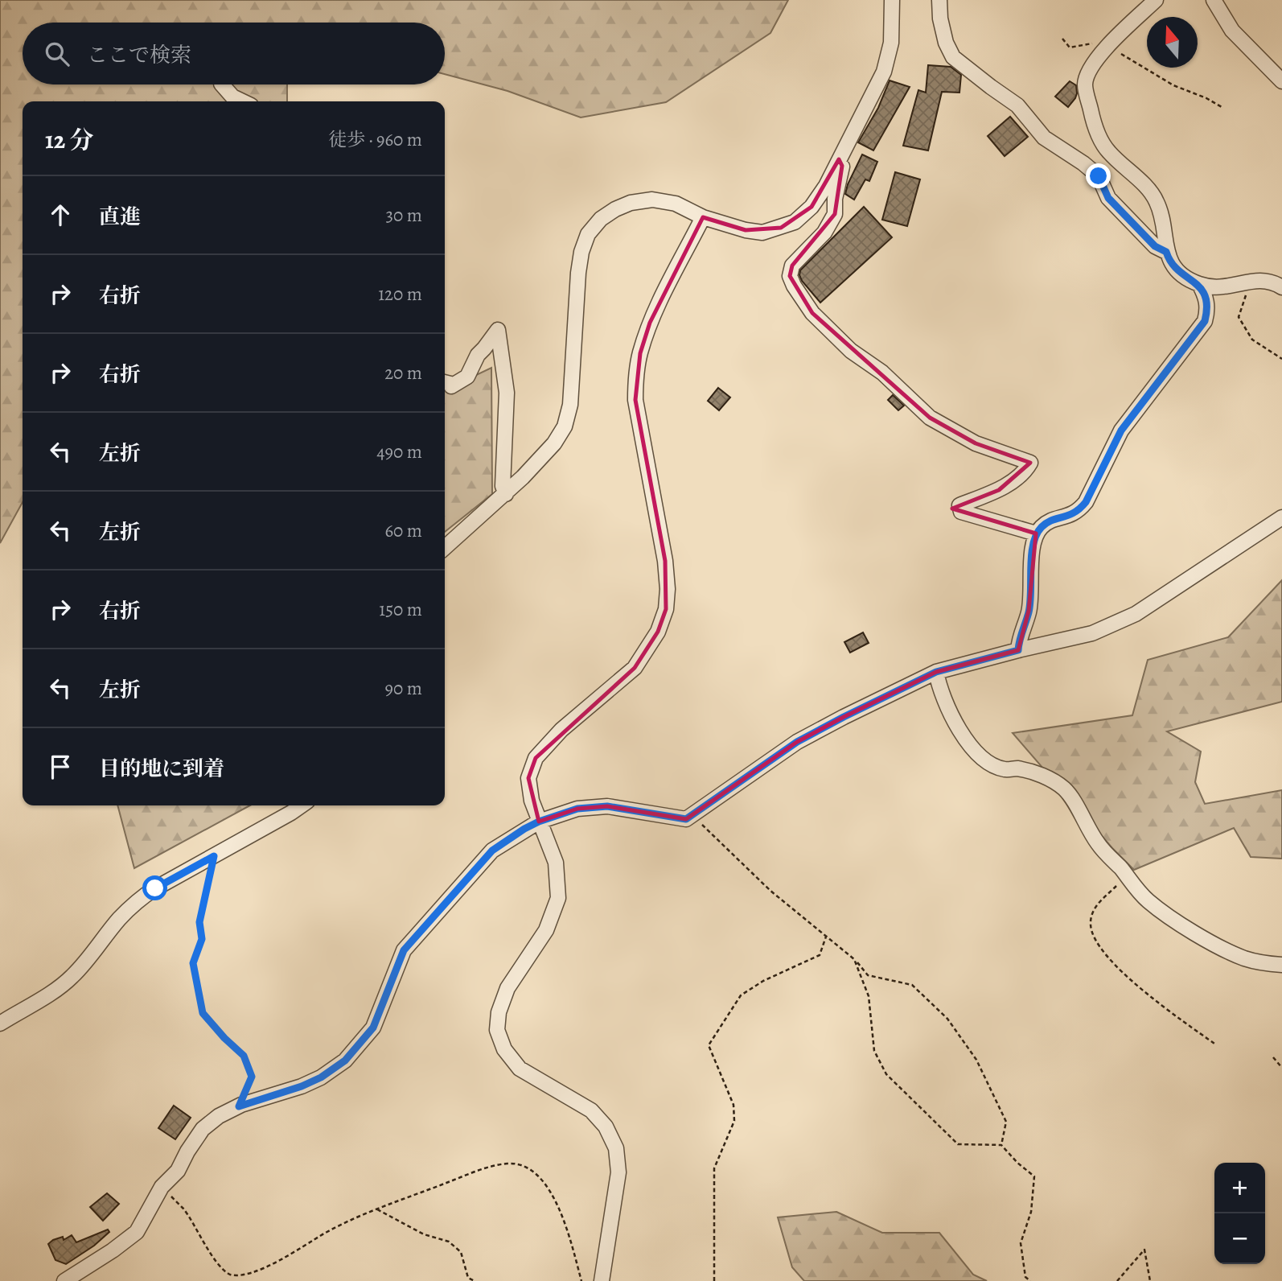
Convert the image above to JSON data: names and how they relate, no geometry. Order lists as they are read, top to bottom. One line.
{"north":"top","page":{"search":"ここで検索","heading":["12 分","徒歩 · 960 m"],"list":[["直進","30 m"],["右折","120 m"],["右折","20 m"],["左折","490 m"],["左折","60 m"],["右折","150 m"],["左折","90 m"],"目的地に到着"],"map_buttons":["+","−"]}}
